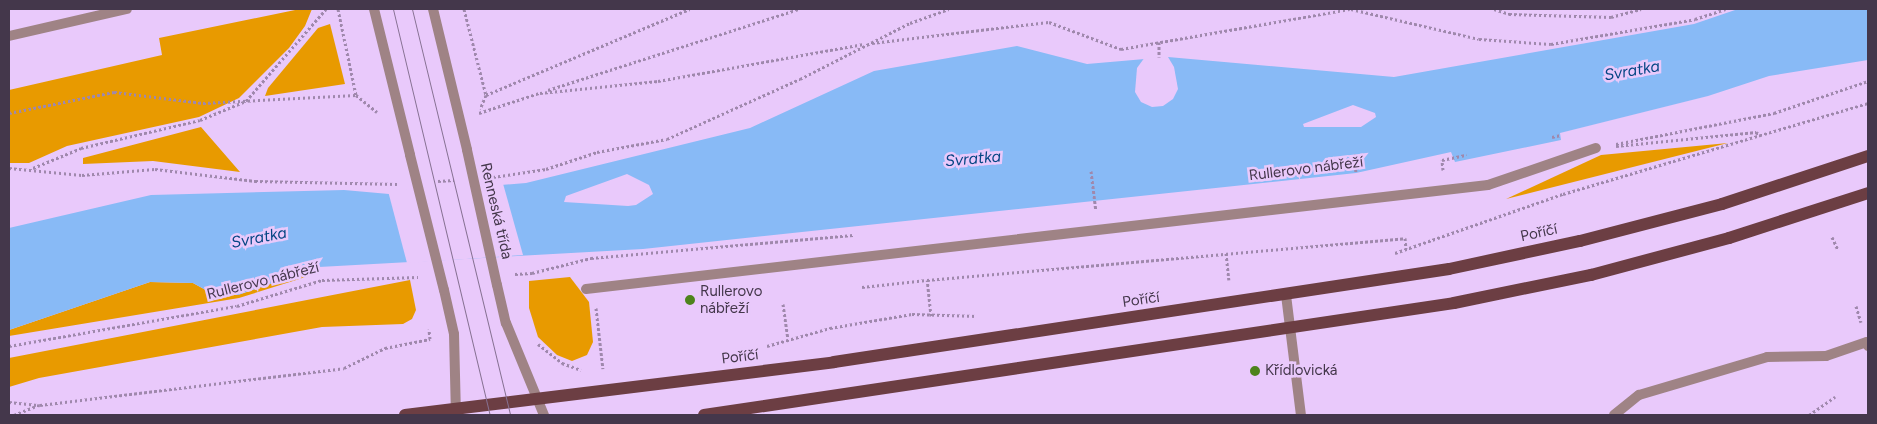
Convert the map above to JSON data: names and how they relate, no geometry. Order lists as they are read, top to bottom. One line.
{"streets":{"main road":["Poříčí"],"street":["Renneská třída"],"path":["Rullerovo nábřeží"]},"crossings":[["Renneská třída","Poříčí"]],"water":["Svratka"],"places":["Rullerovo nábřeží","Křídlovická"]}
